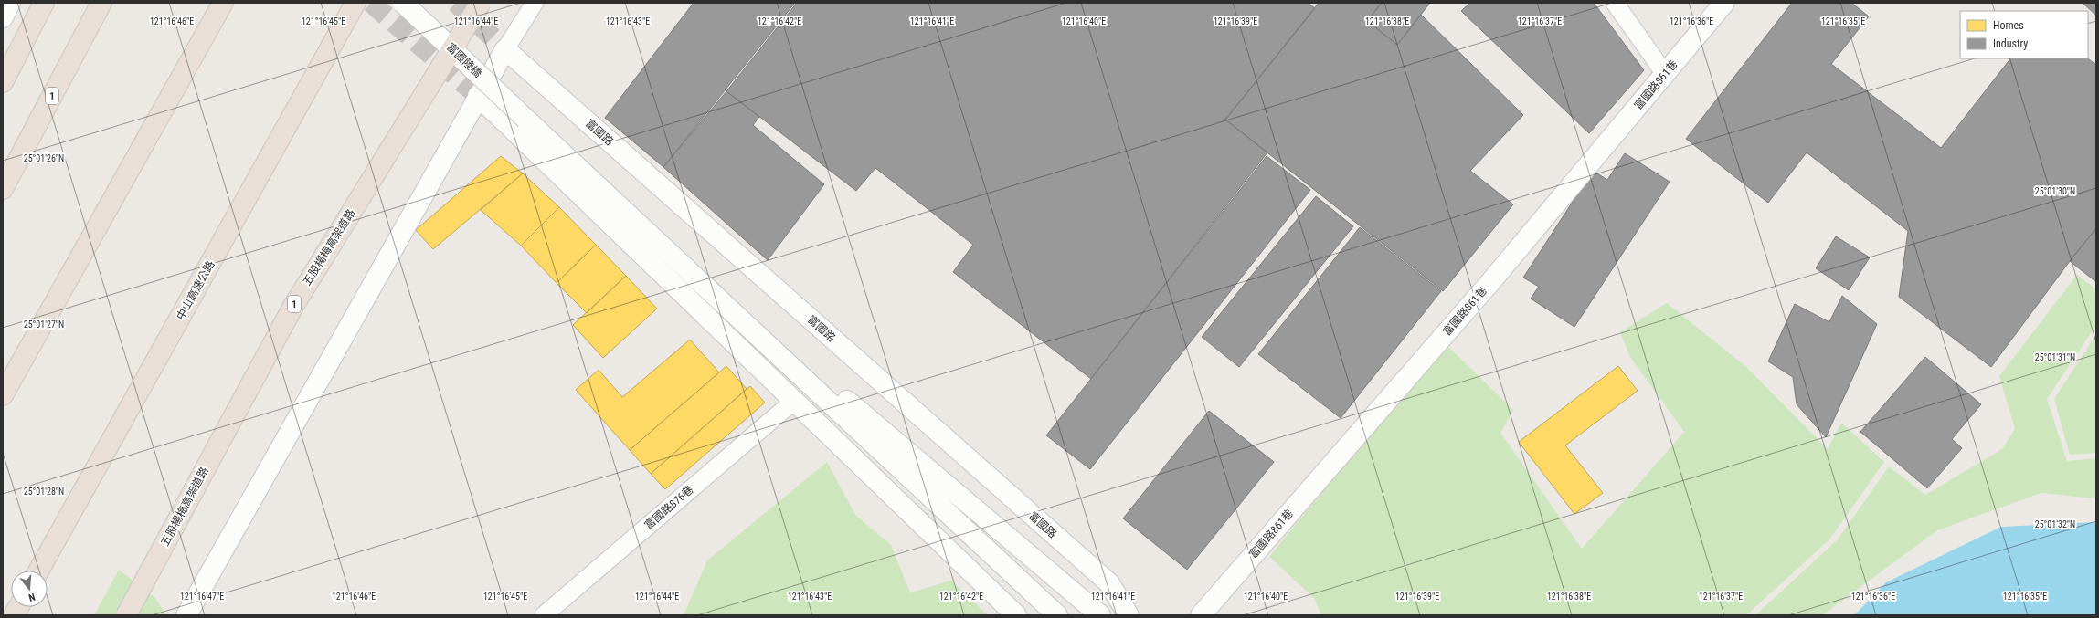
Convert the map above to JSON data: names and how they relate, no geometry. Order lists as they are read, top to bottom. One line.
{"streets":{"highway":["1","五股楊梅高架道路","中山高速公路"],"street":["富國陸橋","富國路861巷","富國路"],"lane":["富國路876巷"]},"legend":["Homes","Industry"],"north":"bottom","coordinates":["121°16'46\"E","121°16'45\"E","121°16'44\"E","121°16'43\"E","121°16'42\"E","121°16'41\"E","121°16'40\"E","121°16'39\"E","121°16'38\"E","121°16'37\"E","121°16'36\"E","121°16'35\"E","25°01'26\"N","25°01'30\"N","25°01'27\"N","25°01'31\"N","25°01'28\"N","25°01'32\"N","121°16'47\"E"]}
